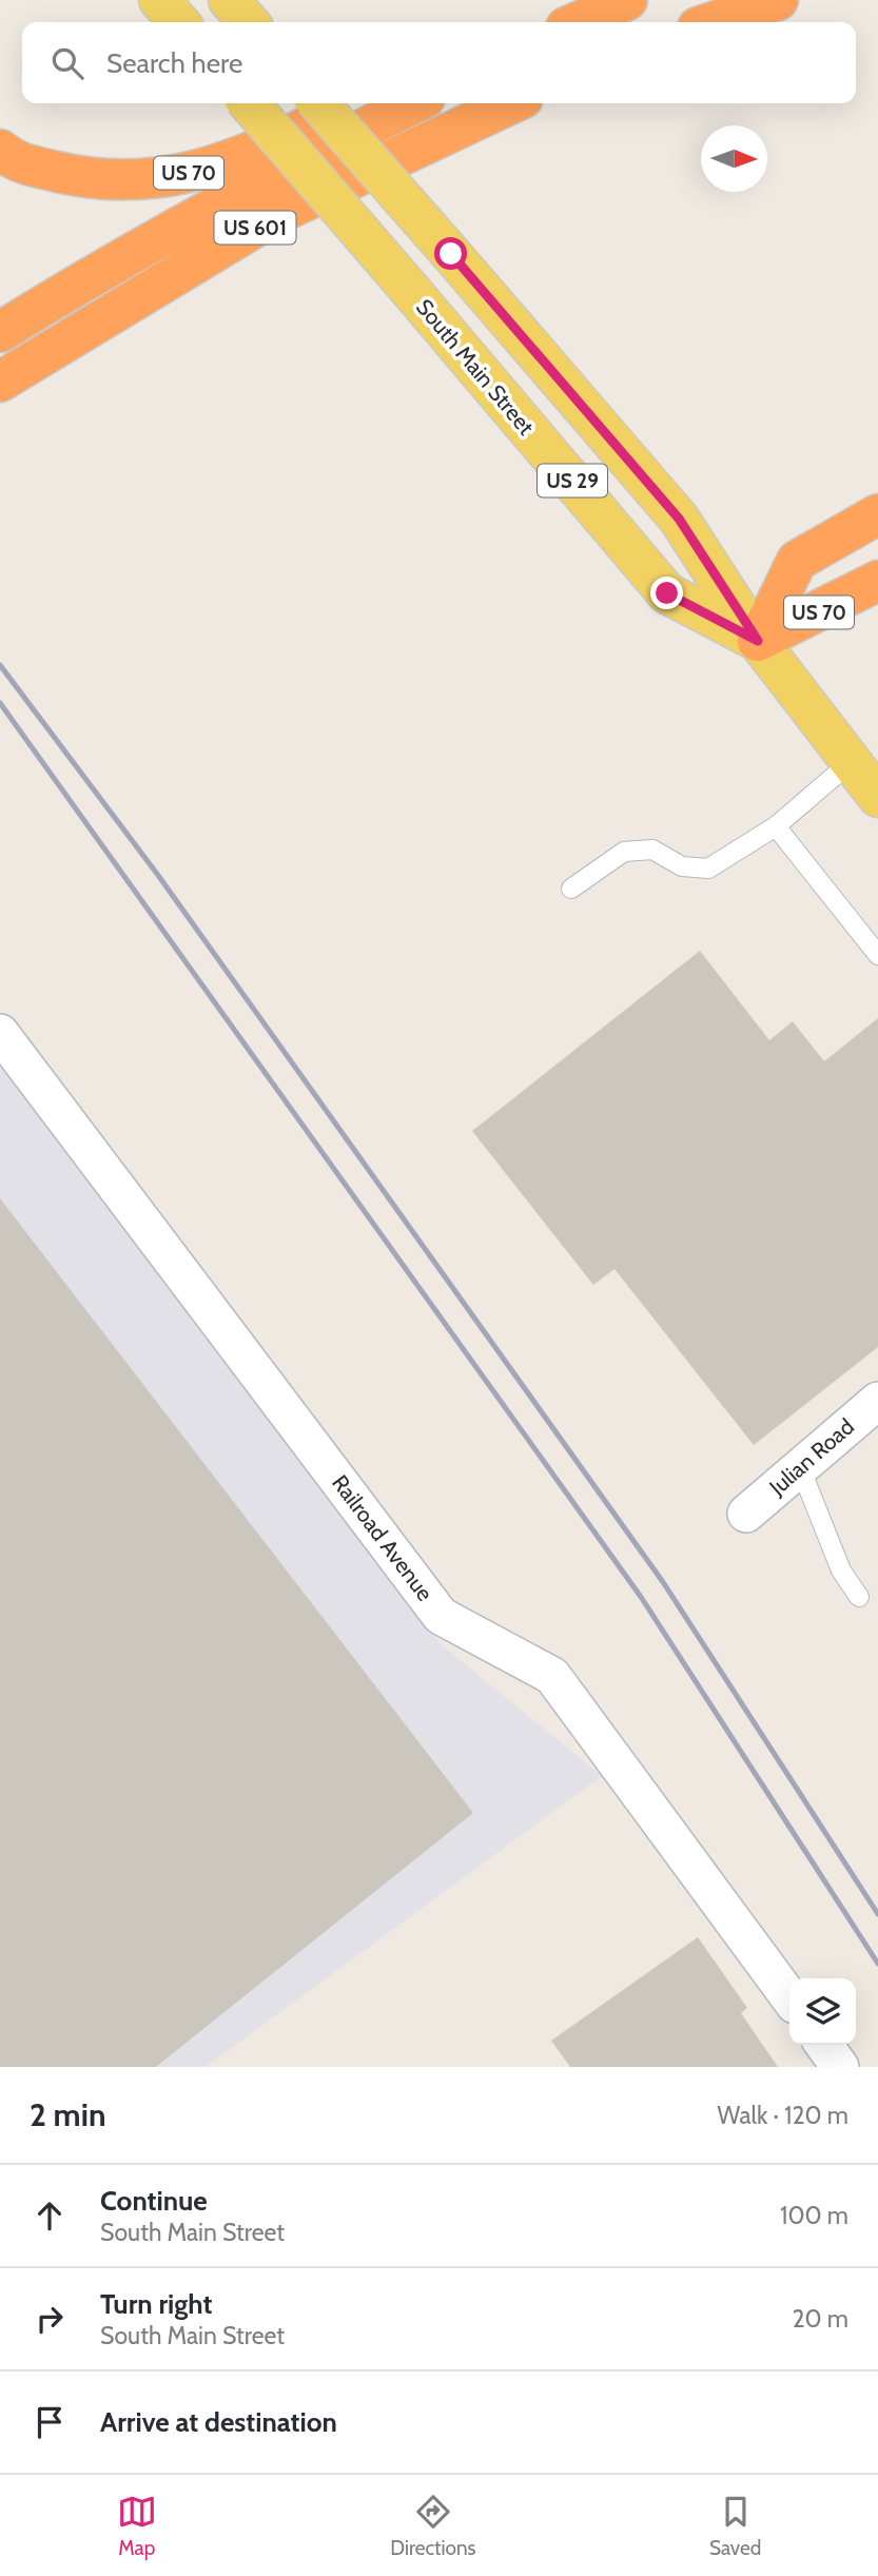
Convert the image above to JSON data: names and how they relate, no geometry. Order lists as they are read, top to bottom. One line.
{"streets":{"highway":["US 70","US 601"],"main road":["South Main Street","US 29"],"street":["Julian Road","Railroad Avenue"]},"crossings":[["US 70","South Main Street"]],"north":"right","page":{"search":"Search here","heading":["2 min","Walk · 120 m"],"list":[["Continue","South Main Street","100 m"],["Turn right","South Main Street","20 m"],"Arrive at destination"],"nav":["Map","Directions","Saved"]}}
